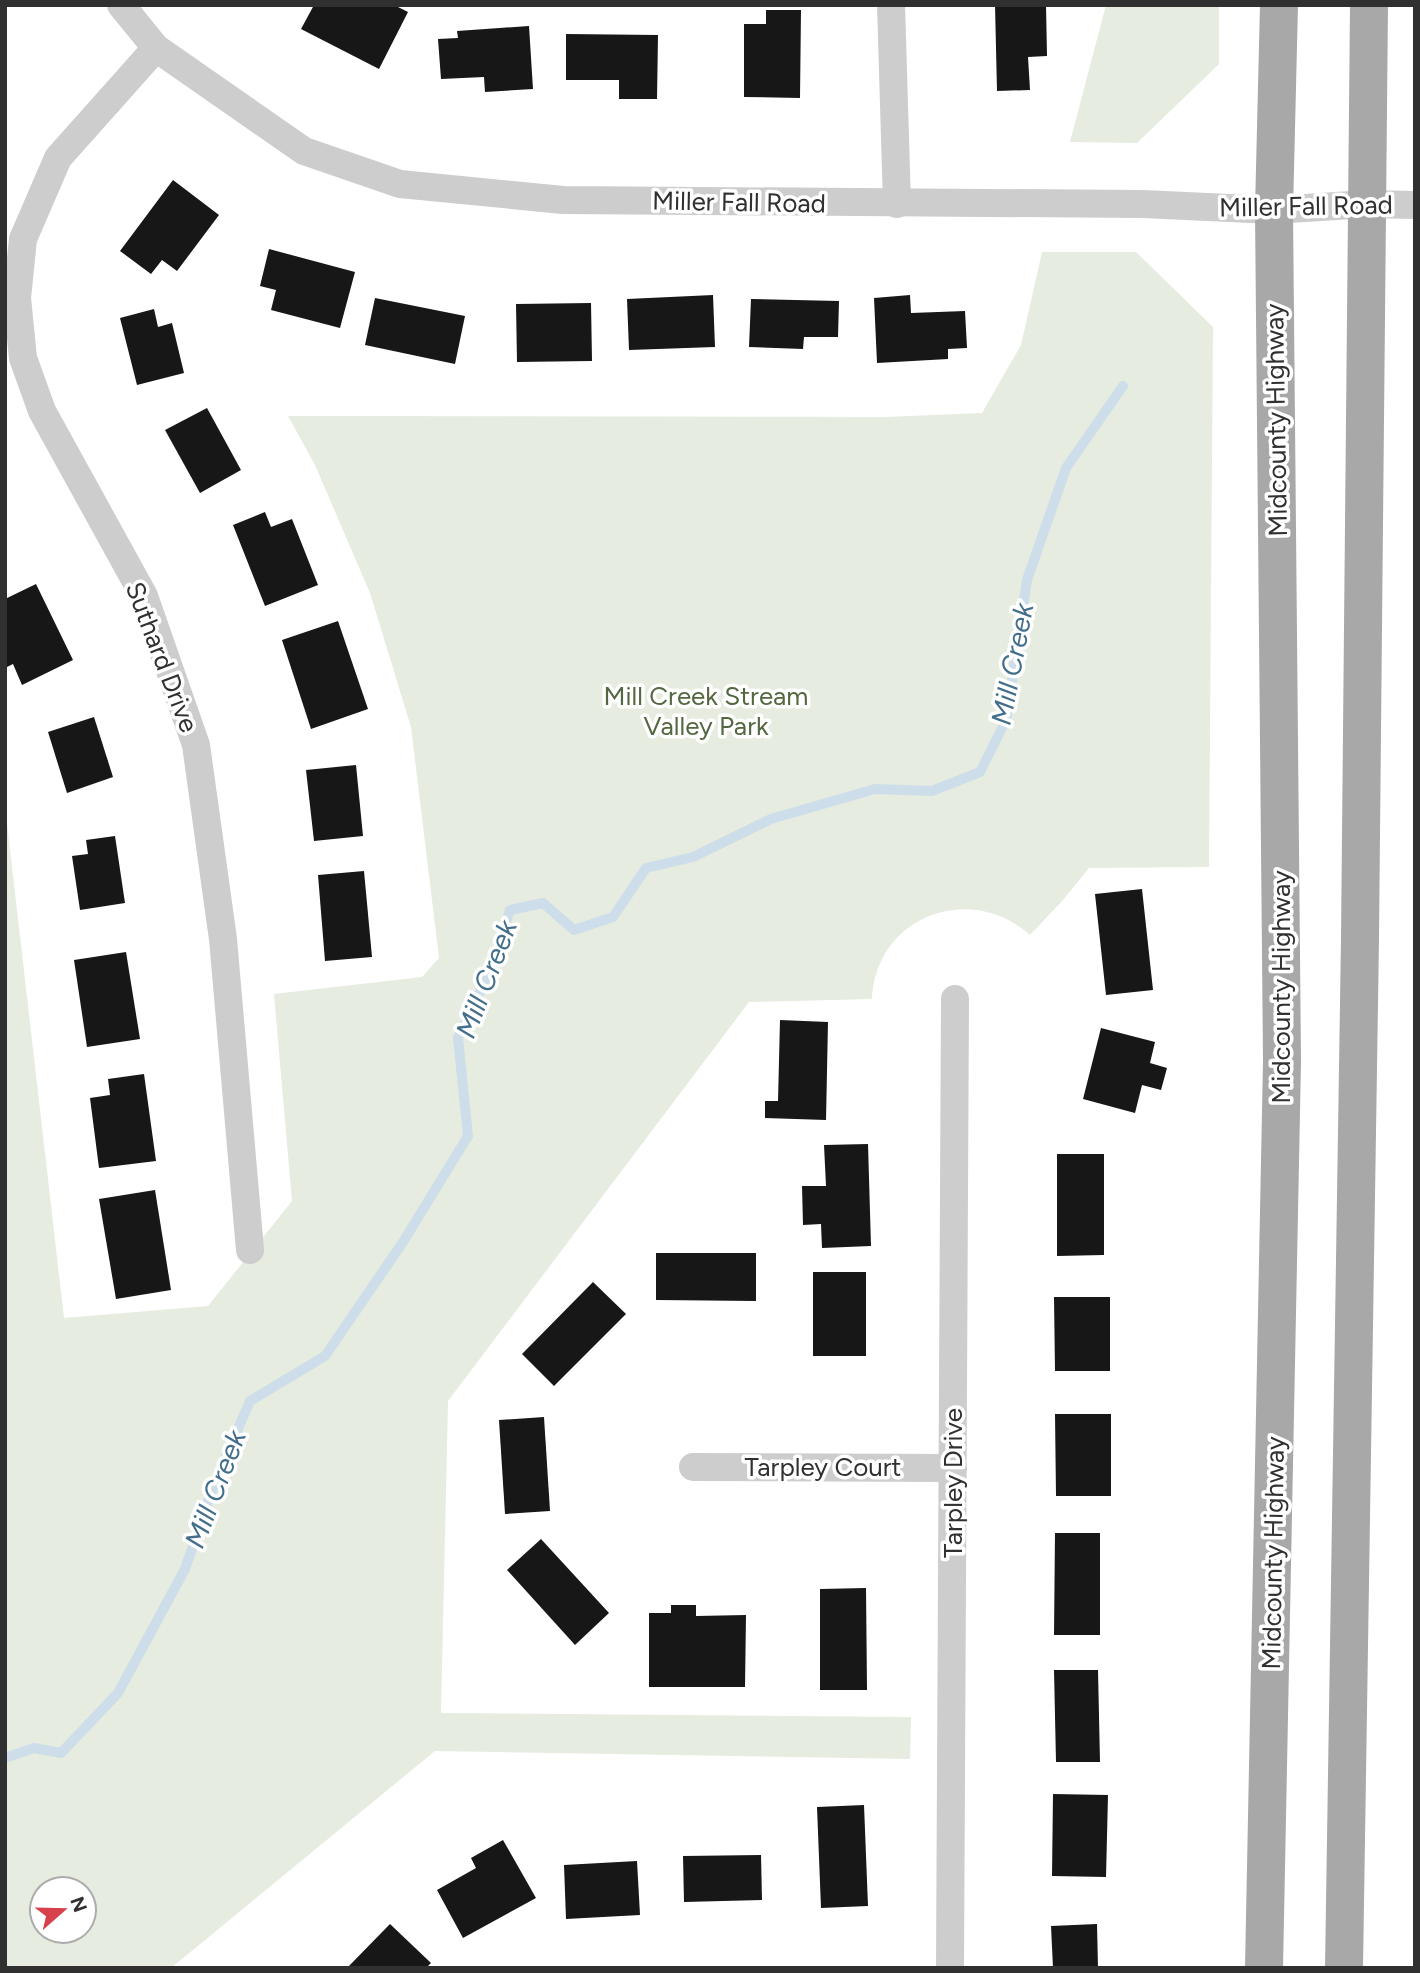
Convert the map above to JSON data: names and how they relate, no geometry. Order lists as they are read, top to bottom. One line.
{"streets":{"main road":["Midcounty Highway"],"street":["Miller Fall Road","Suthard Drive","Tarpley Court","Tarpley Drive"]},"crossings":[["Miller Fall Road","Midcounty Highway"],["Miller Fall Road","Suthard Drive"],["Tarpley Court","Tarpley Drive"]],"water":["Mill Creek"],"parks":["Mill Creek Stream Valley Park"],"north":"right"}
